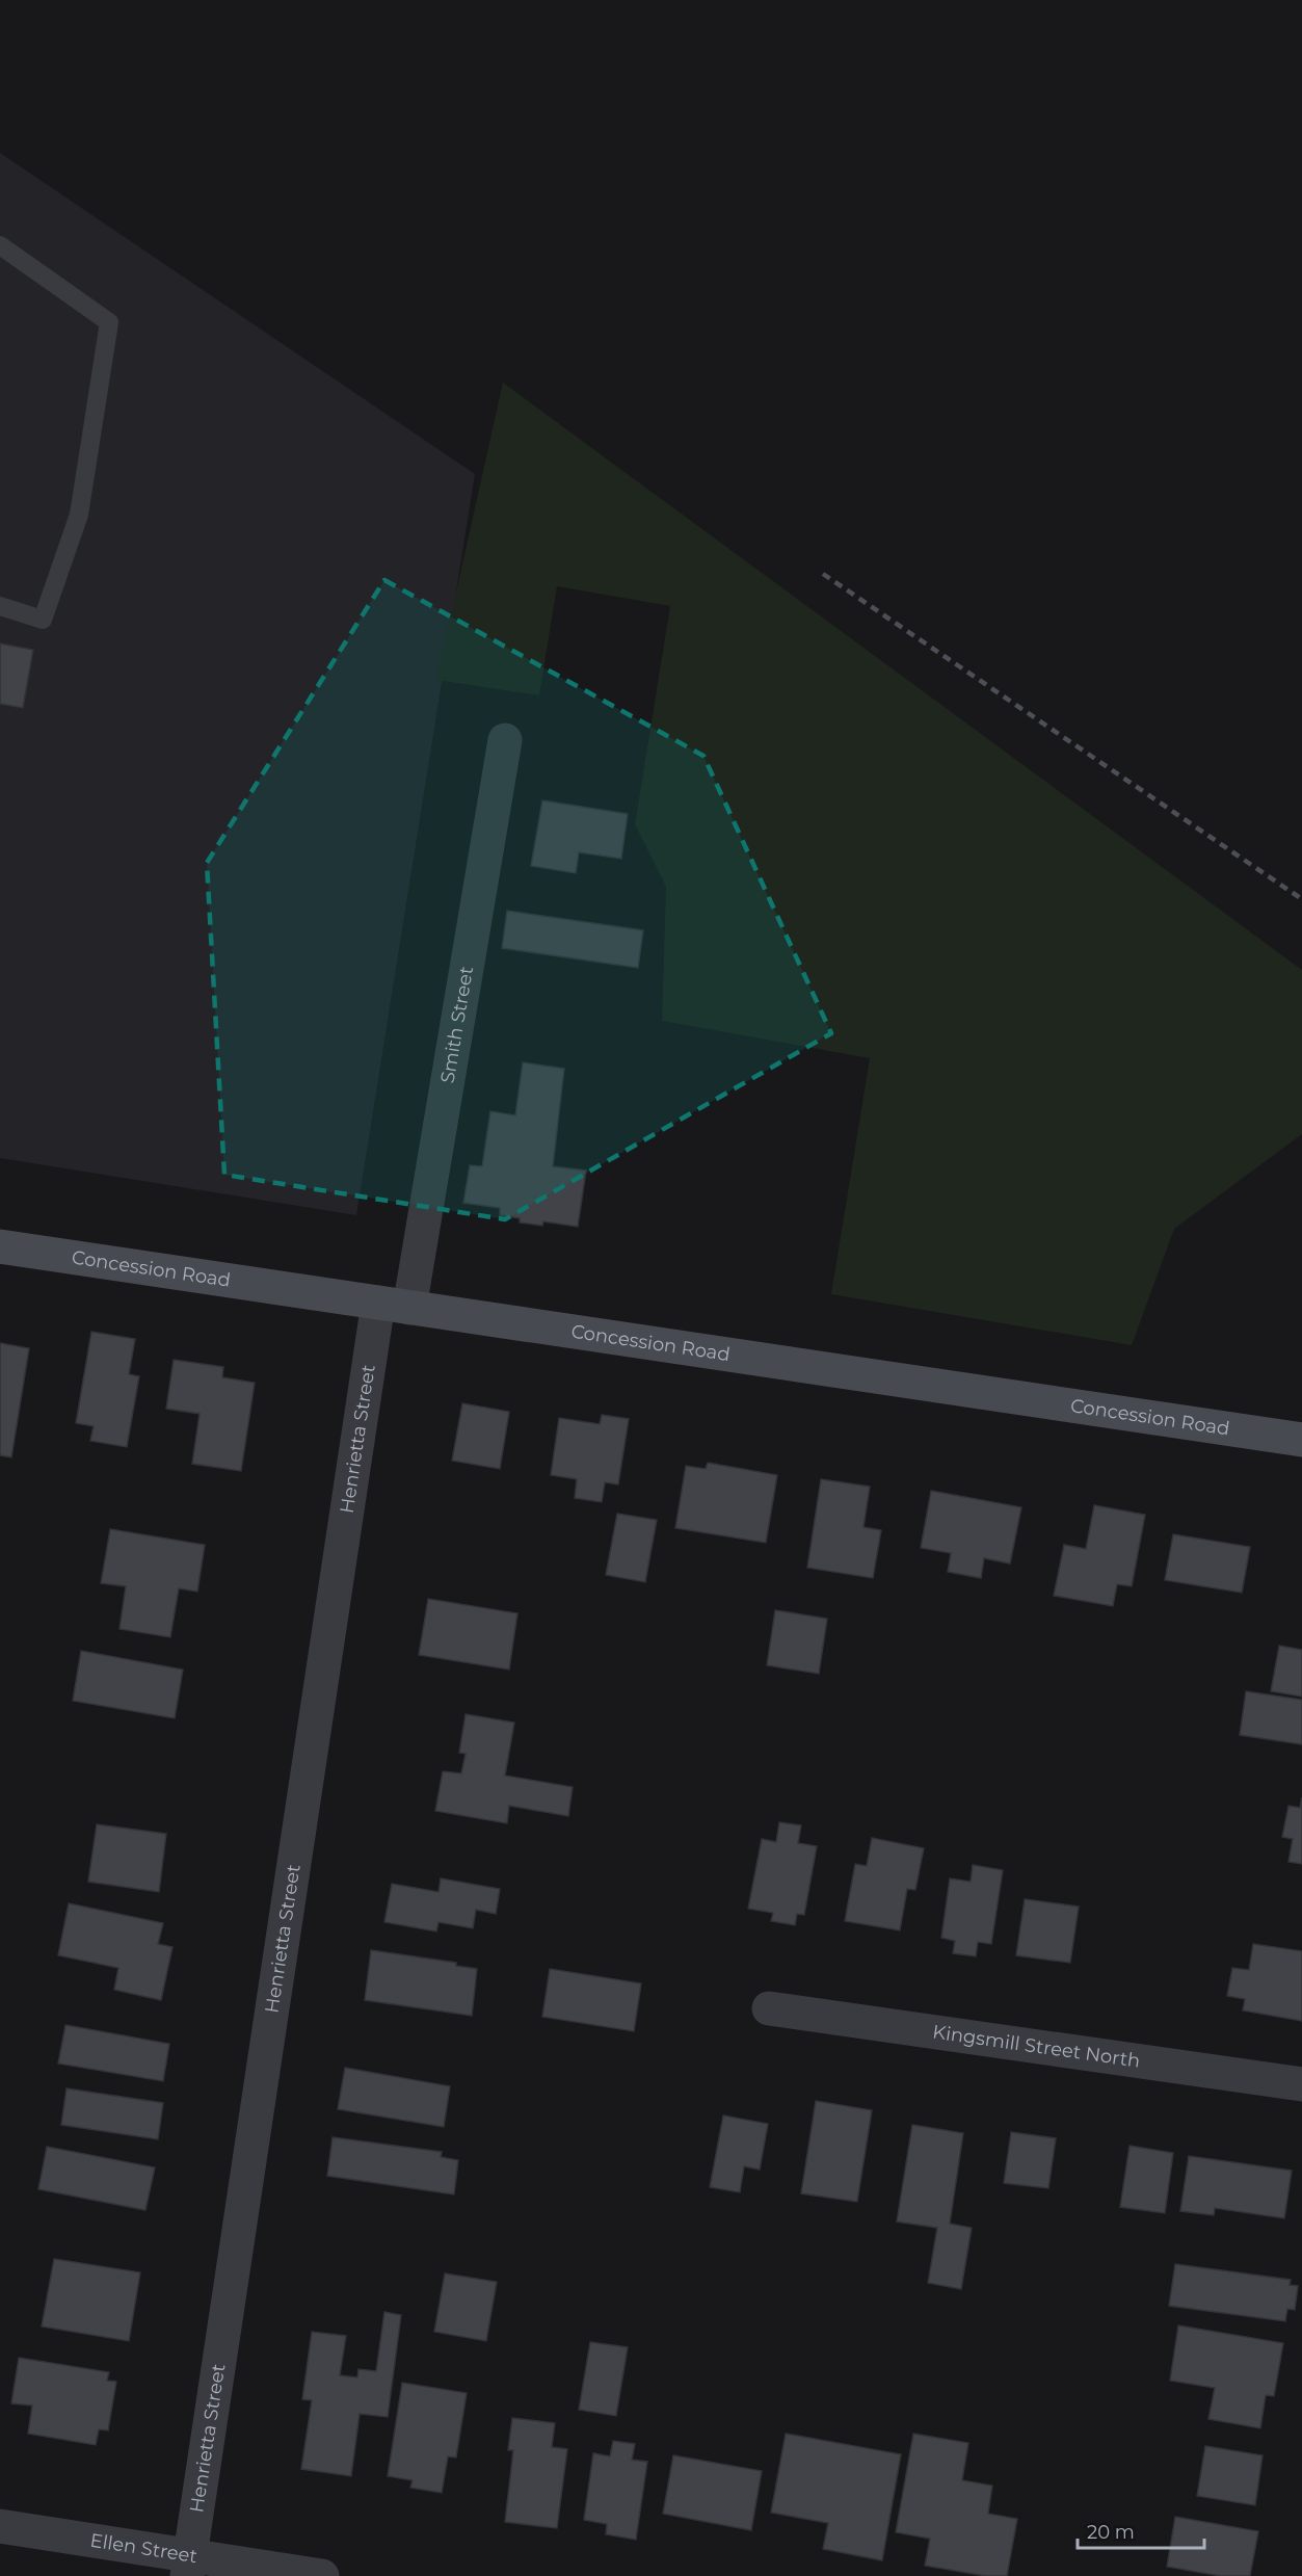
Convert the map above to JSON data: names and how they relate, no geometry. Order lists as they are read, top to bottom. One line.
{"streets":{"street":["Smith Street","Concession Road","Henrietta Street","Kingsmill Street North","Ellen Street"]},"crossings":[["Smith Street","Concession Road"],["Smith Street","Henrietta Street"],["Concession Road","Henrietta Street"],["Henrietta Street","Ellen Street"]],"scale_bar":"20 m"}
